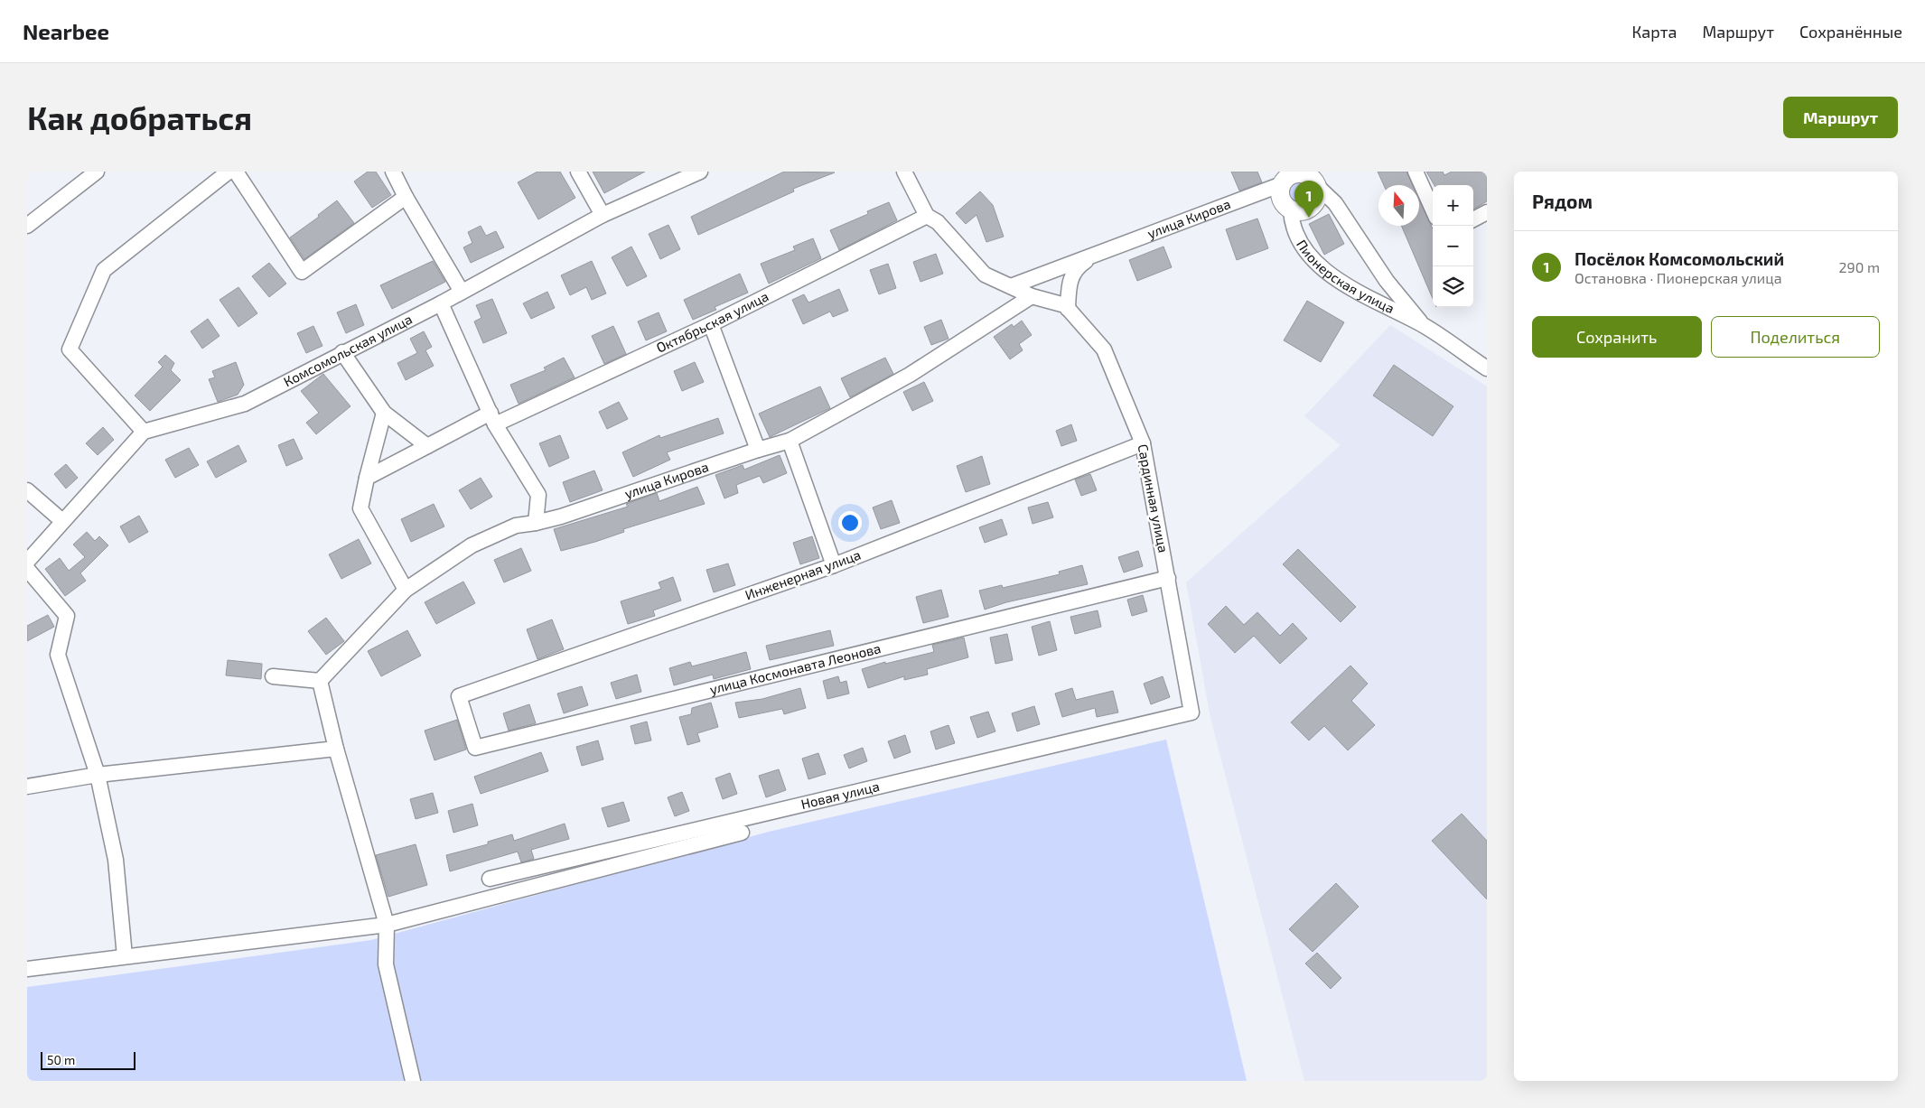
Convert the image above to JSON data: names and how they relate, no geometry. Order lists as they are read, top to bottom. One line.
{"streets":{"street":["улица Кирова","Пионерская улица","Октябрьская улица","Комсомольская улица","Сардинная улица","Инженерная улица","улица Космонавта Леонова","Новая улица"]},"crossings":[["улица Кирова","Пионерская улица"],["улица Кирова","Сардинная улица"],["Октябрьская улица","Сардинная улица"],["Сардинная улица","Инженерная улица"],["Сардинная улица","улица Космонавта Леонова"],["Сардинная улица","Новая улица"],["Инженерная улица","улица Космонавта Леонова"]],"scale_bar":"50 m","north":"top","page":{"header":"Nearbee","nav":["Карта","Маршрут","Сохранённые"],"buttons":["Маршрут",["Сохранить","Поделиться"]],"title":"Как добраться","heading":"Рядом","pins":"1","map_buttons":["+","−"],"list":[{"mark":"1","name":"Посёлок Комсомольский","note":"Остановка · Пионерская улица","value":"290 m"}],"scale":"50 m"}}
